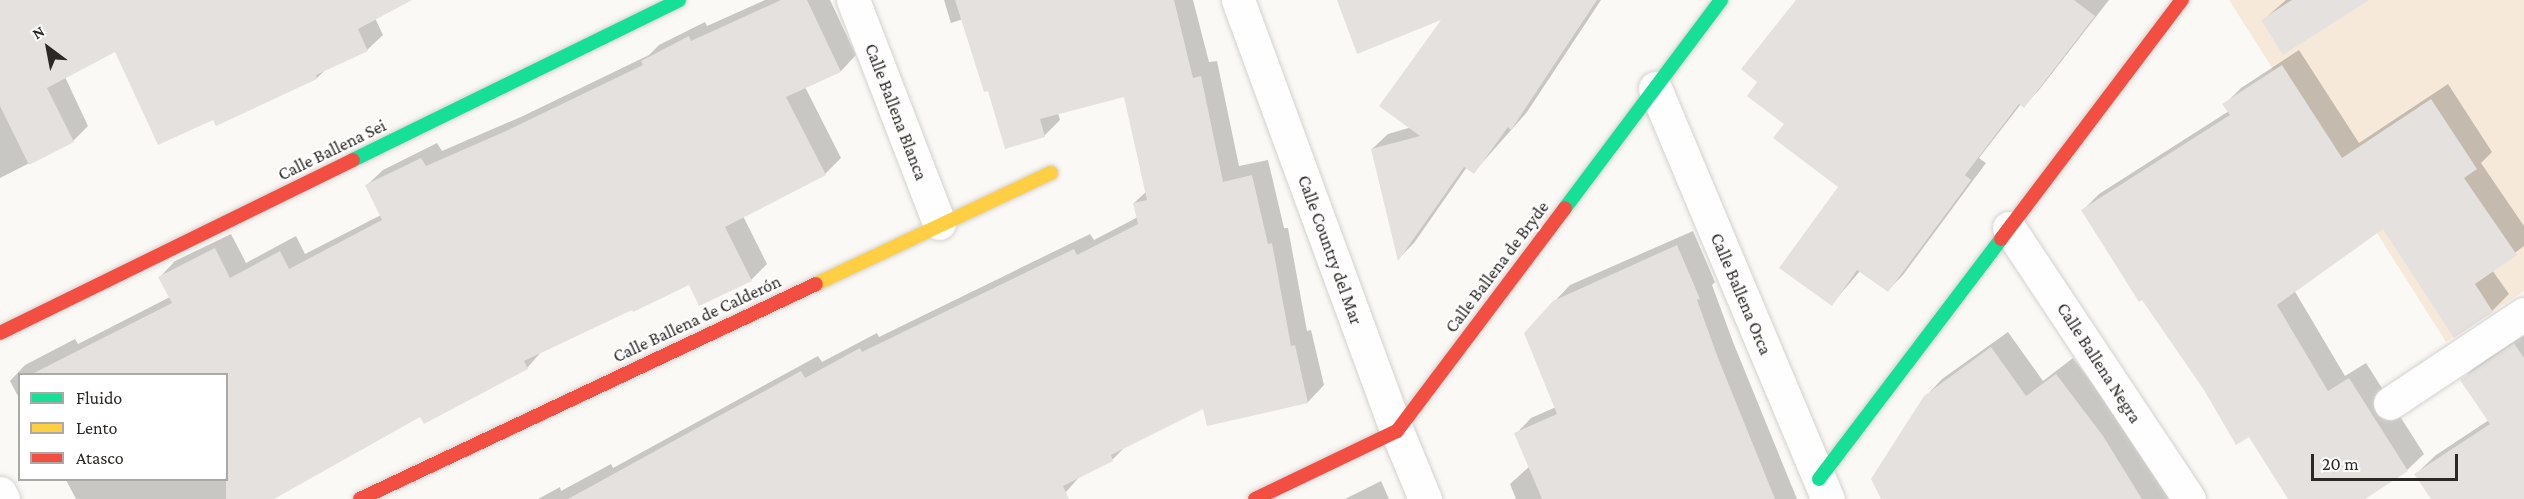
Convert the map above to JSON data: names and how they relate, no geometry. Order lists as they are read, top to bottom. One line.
{"streets":{"street":["Calle Ballena Blanca","Calle Ballena Sei","Calle Country del Mar","Calle Ballena de Bryde","Calle Ballena Orca","Calle Ballena de Calderón","Calle Ballena Negra"]},"crossings":[["Calle Ballena Blanca","Calle Ballena de Calderón"],["Calle Country del Mar","Calle Ballena de Bryde"],["Calle Ballena de Bryde","Calle Ballena Orca"]],"legend":["Fluido","Lento","Atasco"],"scale_bar":"20 m","north":"top left"}
